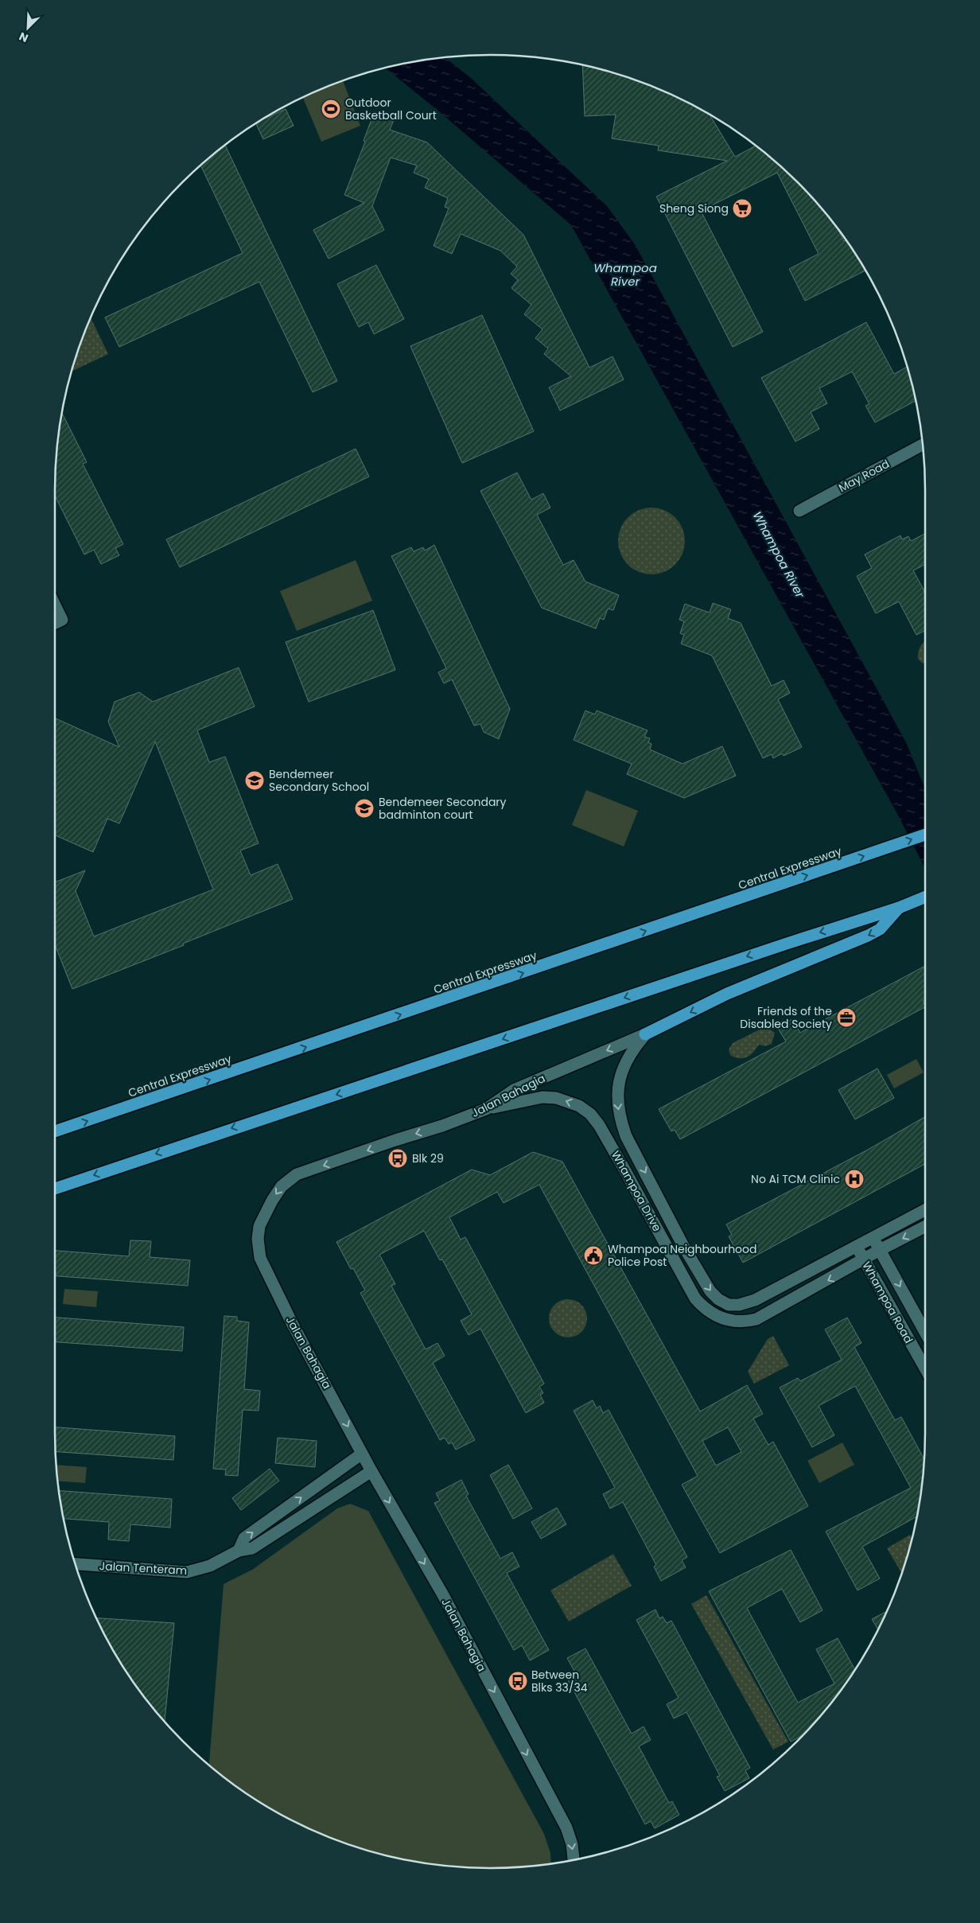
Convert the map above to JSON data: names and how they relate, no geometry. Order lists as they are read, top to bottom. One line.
{"streets":{"highway":["Central Expressway"],"street":["May Road","Jalan Bahagia","Whampoa Drive","Whampoa Road","Jalan Tenteram"]},"crossings":[["Jalan Bahagia","Whampoa Drive"],["Jalan Bahagia","Jalan Tenteram"],["Whampoa Drive","Whampoa Road"]],"water":["Whampoa River"],"places":{"sports":["Outdoor Basketball Court"],"supermarket":["Sheng Siong"],"school or university":["Bendemeer Secondary School","Bendemeer Secondary badminton court"],"office":["Friends of the Disabled Society"],"bus stop":["Blk 29","Between Blks 33/34"],"hospital":["No Ai TCM Clinic"],"public building":["Whampoa Neighbourhood Police Post"]},"north":"bottom left"}
